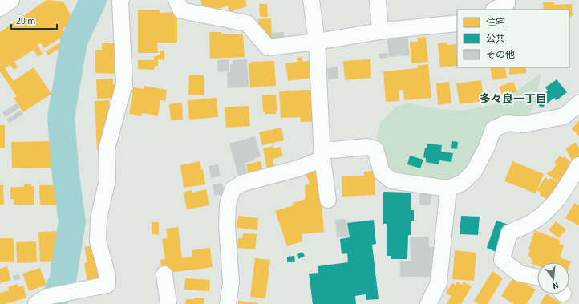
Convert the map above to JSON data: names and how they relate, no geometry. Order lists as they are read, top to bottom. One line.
{"districts":["多々良一丁目"],"legend":["住宅","公共","その他"],"scale_bar":"20 m","north":"bottom"}
